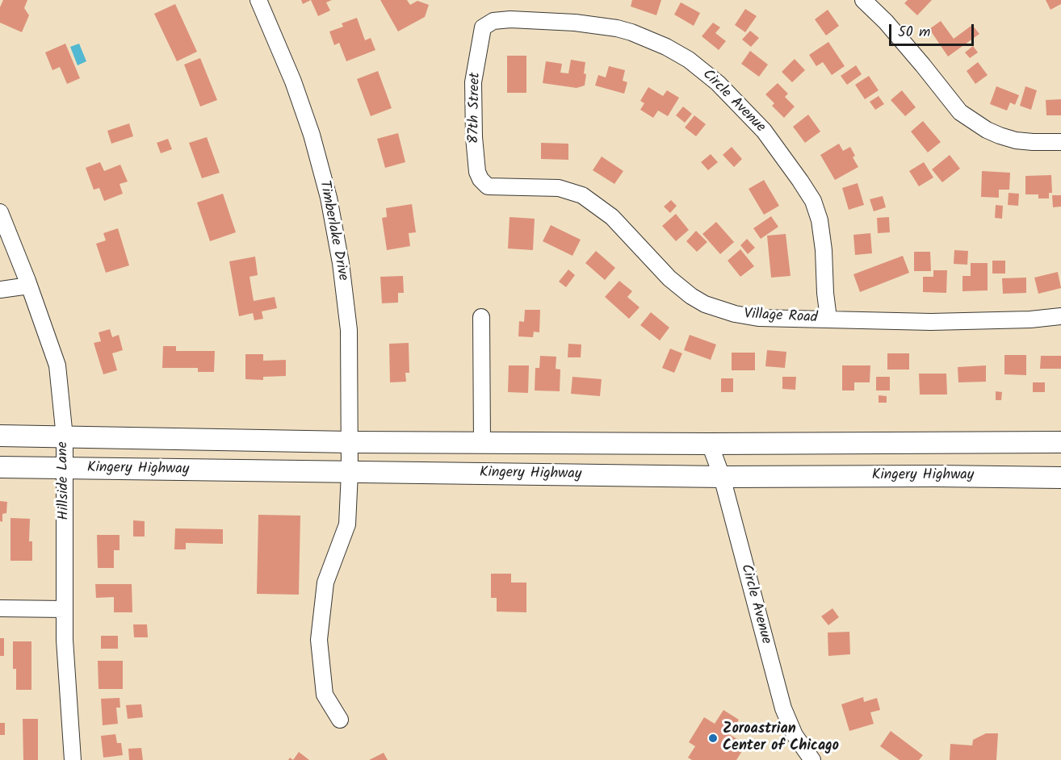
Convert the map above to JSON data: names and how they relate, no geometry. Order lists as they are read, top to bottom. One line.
{"streets":{"main road":["Kingery Highway"],"street":["Circle Avenue","87th Street","Timberlake Drive","Village Road","Hillside Lane"]},"crossings":[["Circle Avenue","87th Street"],["Circle Avenue","Village Road"],["Circle Avenue","Kingery Highway"],["87th Street","Village Road"],["Timberlake Drive","Kingery Highway"],["Kingery Highway","Hillside Lane"]],"places":["Zoroastrian Center of Chicago"],"scale_bar":"50 m"}
